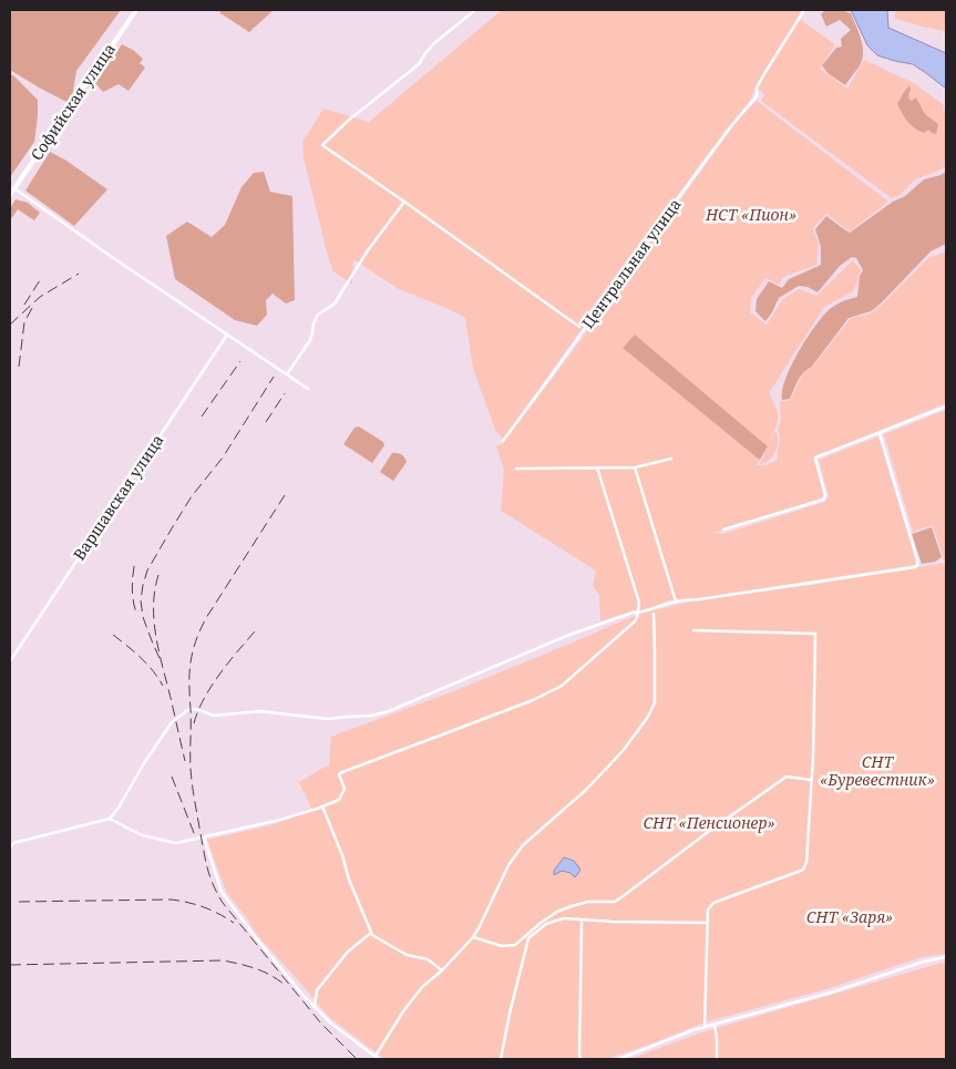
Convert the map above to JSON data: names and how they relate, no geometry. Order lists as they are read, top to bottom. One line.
{"streets":{"main road":["Софийская улица"],"street":["Центральная улица","Варшавская улица"]},"parks":["НСТ «Пион»","СНТ «Буревестник»","СНТ «Пенсионер»","СНТ «Заря»"]}
